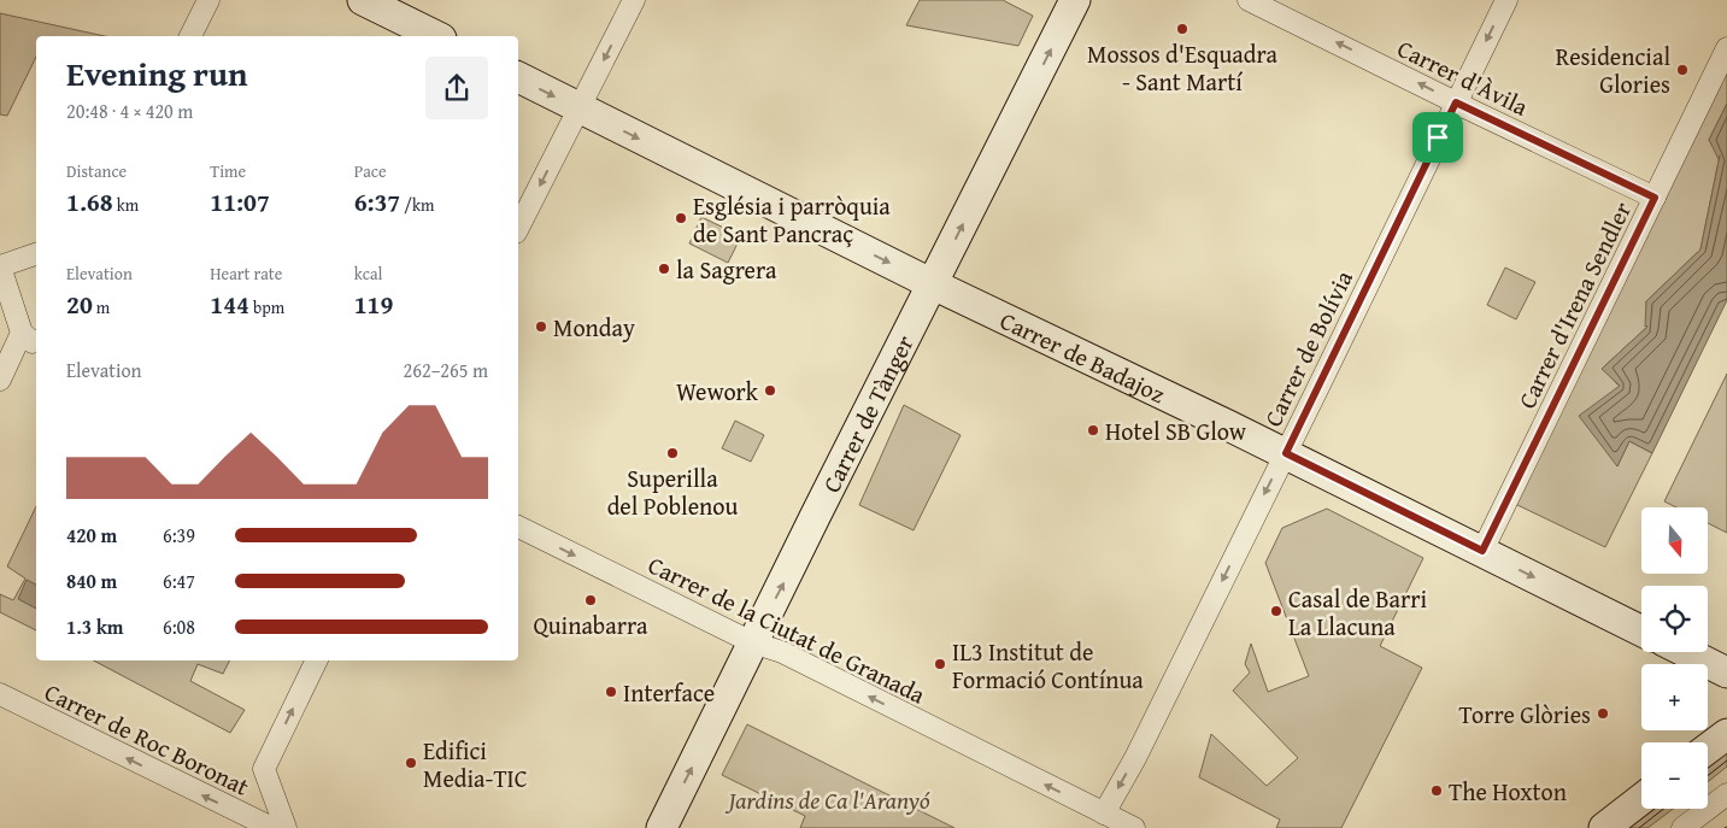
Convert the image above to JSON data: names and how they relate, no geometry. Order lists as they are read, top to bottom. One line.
{"streets":{"street":["Carrer d'Àvila","Carrer d'Irena Sendler","Carrer de Bolívia","Carrer de Badajoz","Carrer de Tànger","Carrer de la Ciutat de Granada","Carrer de Roc Boronat"]},"crossings":[["Carrer d'Àvila","Carrer d'Irena Sendler"],["Carrer d'Àvila","Carrer de Bolívia"],["Carrer d'Irena Sendler","Carrer de Badajoz"],["Carrer de Bolívia","Carrer de Badajoz"],["Carrer de Bolívia","Carrer de la Ciutat de Granada"],["Carrer de Badajoz","Carrer de Tànger"],["Carrer de Tànger","Carrer de la Ciutat de Granada"]],"one_way":["Carrer d'Àvila","Carrer de Bolívia","Carrer de Badajoz","Carrer de Tànger","Carrer de Roc Boronat"],"parks":["Jardins de Ca l'Aranyó"],"places":["Mossos d'Esquadra - Sant Martí","Residencial Glories","Església i parròquia de Sant Pancraç","la Sagrera","Monday","Wework","Hotel SB Glow","Superilla del Poblenou","Quinabarra","Casal de Barri La Llacuna","IL3 Institut de Formació Contínua","Interface","Torre Glòries","Edifici Media-TIC","The Hoxton"],"north":"bottom","page":{"heading":["Evening run","20:48 · 4 × 420 m"],"stats":[["Distance","1.68 km"],["Time","11:07"],["Pace","6:37 /km"],["Elevation","20 m"],["Heart rate","144 bpm"],["kcal","119"]],"chart":["Elevation","262–265 m"],"map_buttons":["+","−"],"list":[{"name":"420 m","note":"6:39"},{"name":"840 m","note":"6:47"},{"name":"1.3 km","note":"6:08"}]}}
